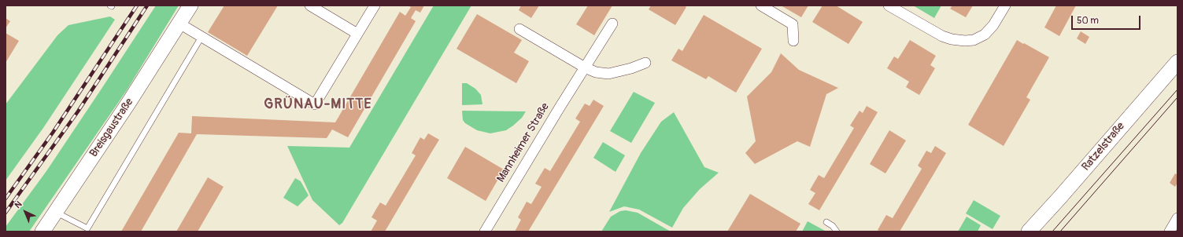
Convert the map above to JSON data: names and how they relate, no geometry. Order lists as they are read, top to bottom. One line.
{"streets":{"street":["Breisgaustraße","Mannheimer Straße","Ratzelstraße"]},"districts":["GRÜNAU-MITTE"],"scale_bar":"50 m","north":"top left"}
